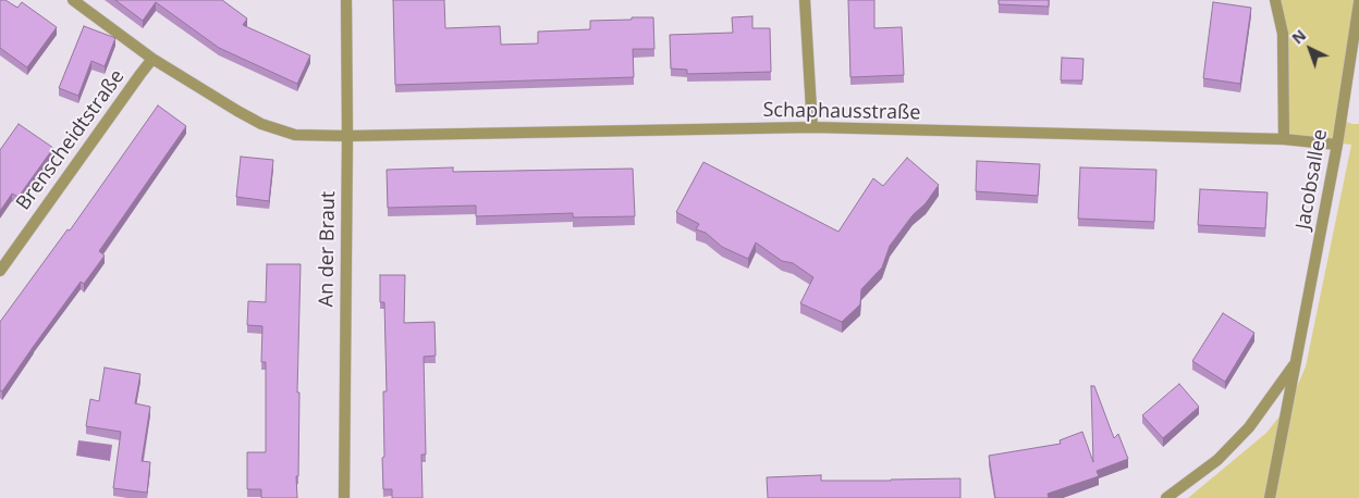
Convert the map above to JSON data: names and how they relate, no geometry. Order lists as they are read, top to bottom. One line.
{"streets":{"street":["Schaphausstraße","Brenscheidtstraße","Jacobsallee","An der Braut"]},"crossings":[["Schaphausstraße","Jacobsallee"],["Schaphausstraße","An der Braut"]],"north":"top left"}
